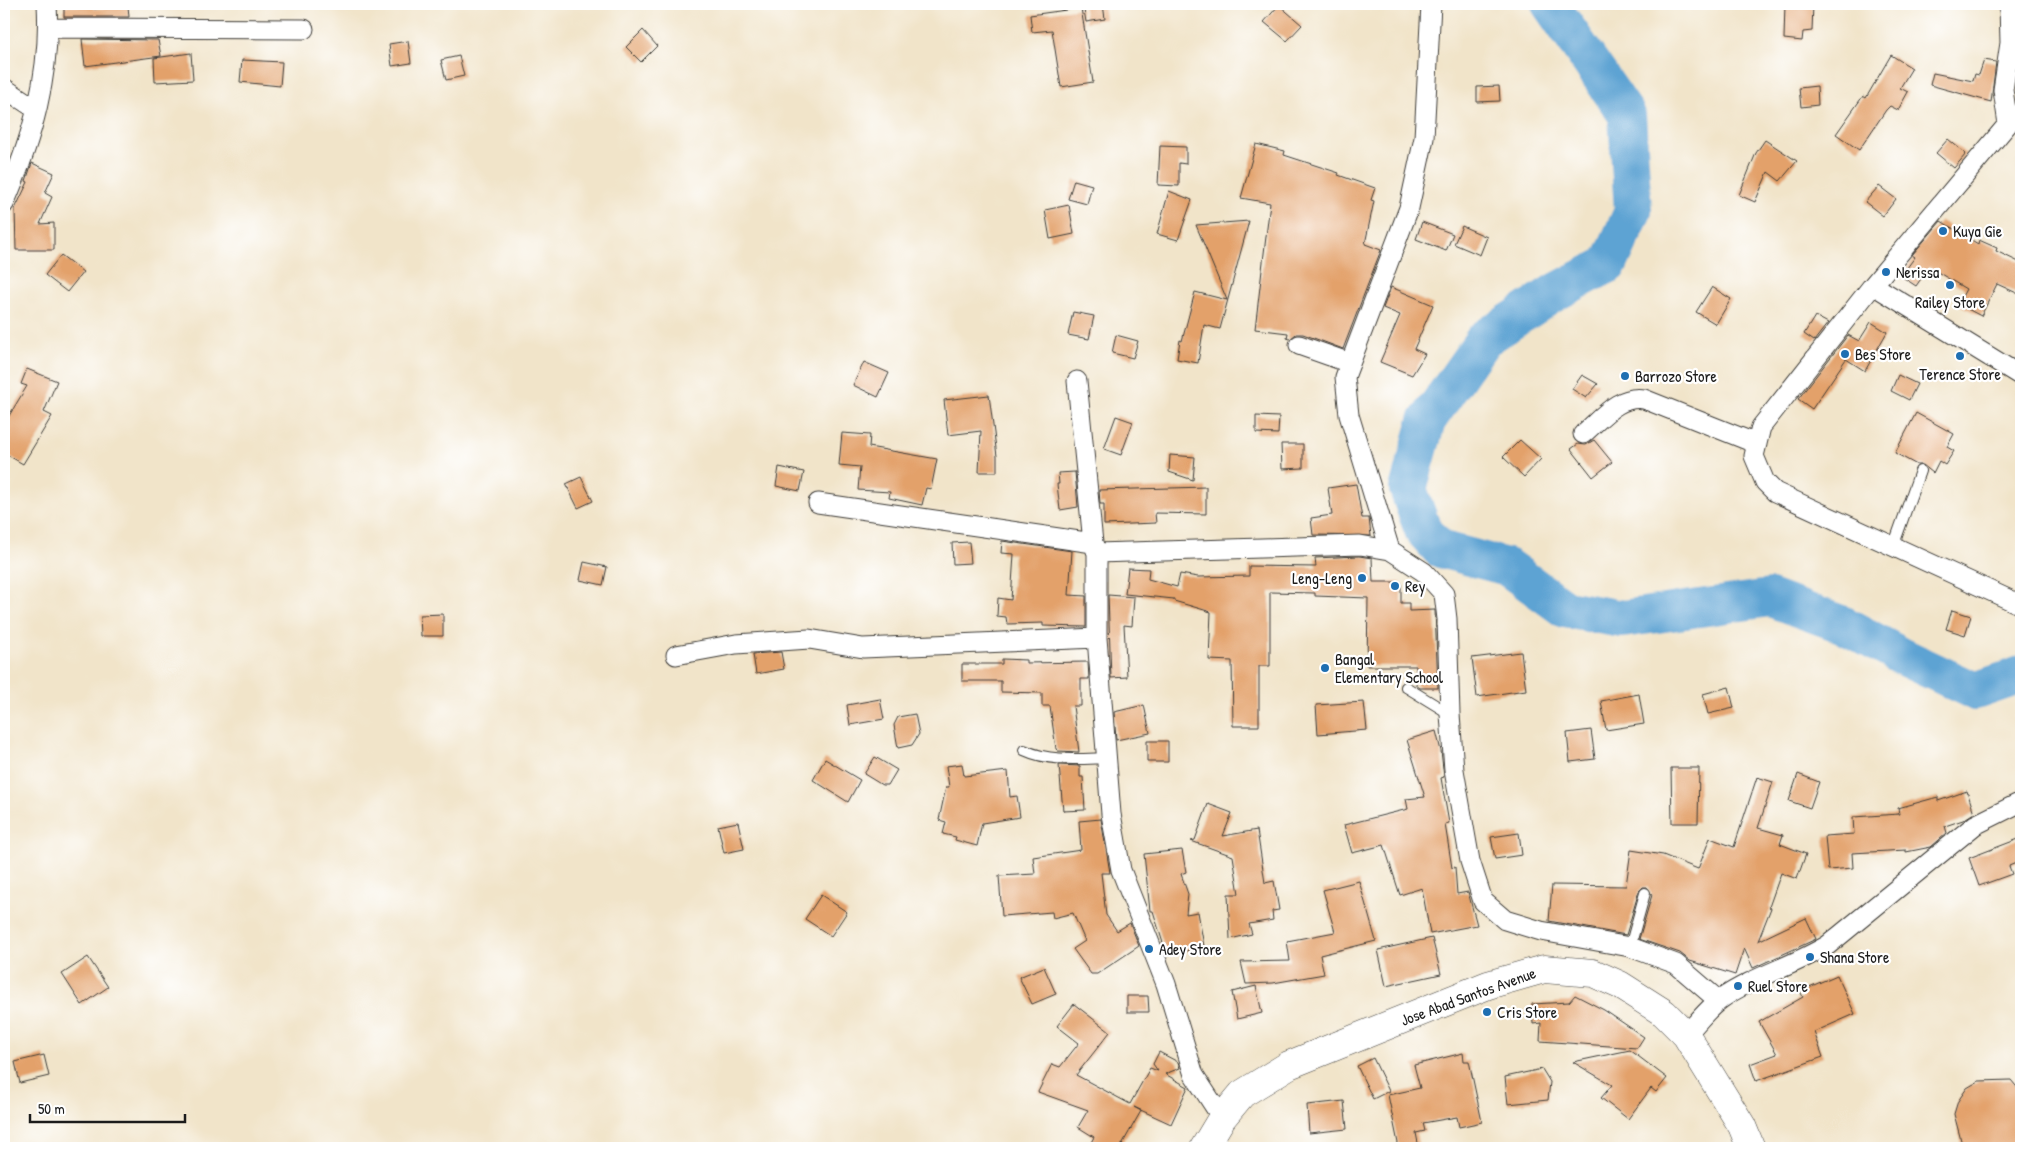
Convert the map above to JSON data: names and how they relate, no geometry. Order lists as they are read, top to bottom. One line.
{"streets":{"highway":["Jose Abad Santos Avenue"]},"places":["Kuya Gie","Nerissa","Railey Store","Bes Store","Terence Store","Barrozo Store","Leng-Leng","Rey","Bangal Elementary School","Adey Store","Shana Store","Ruel Store","Cris Store"],"scale_bar":"50 m"}
